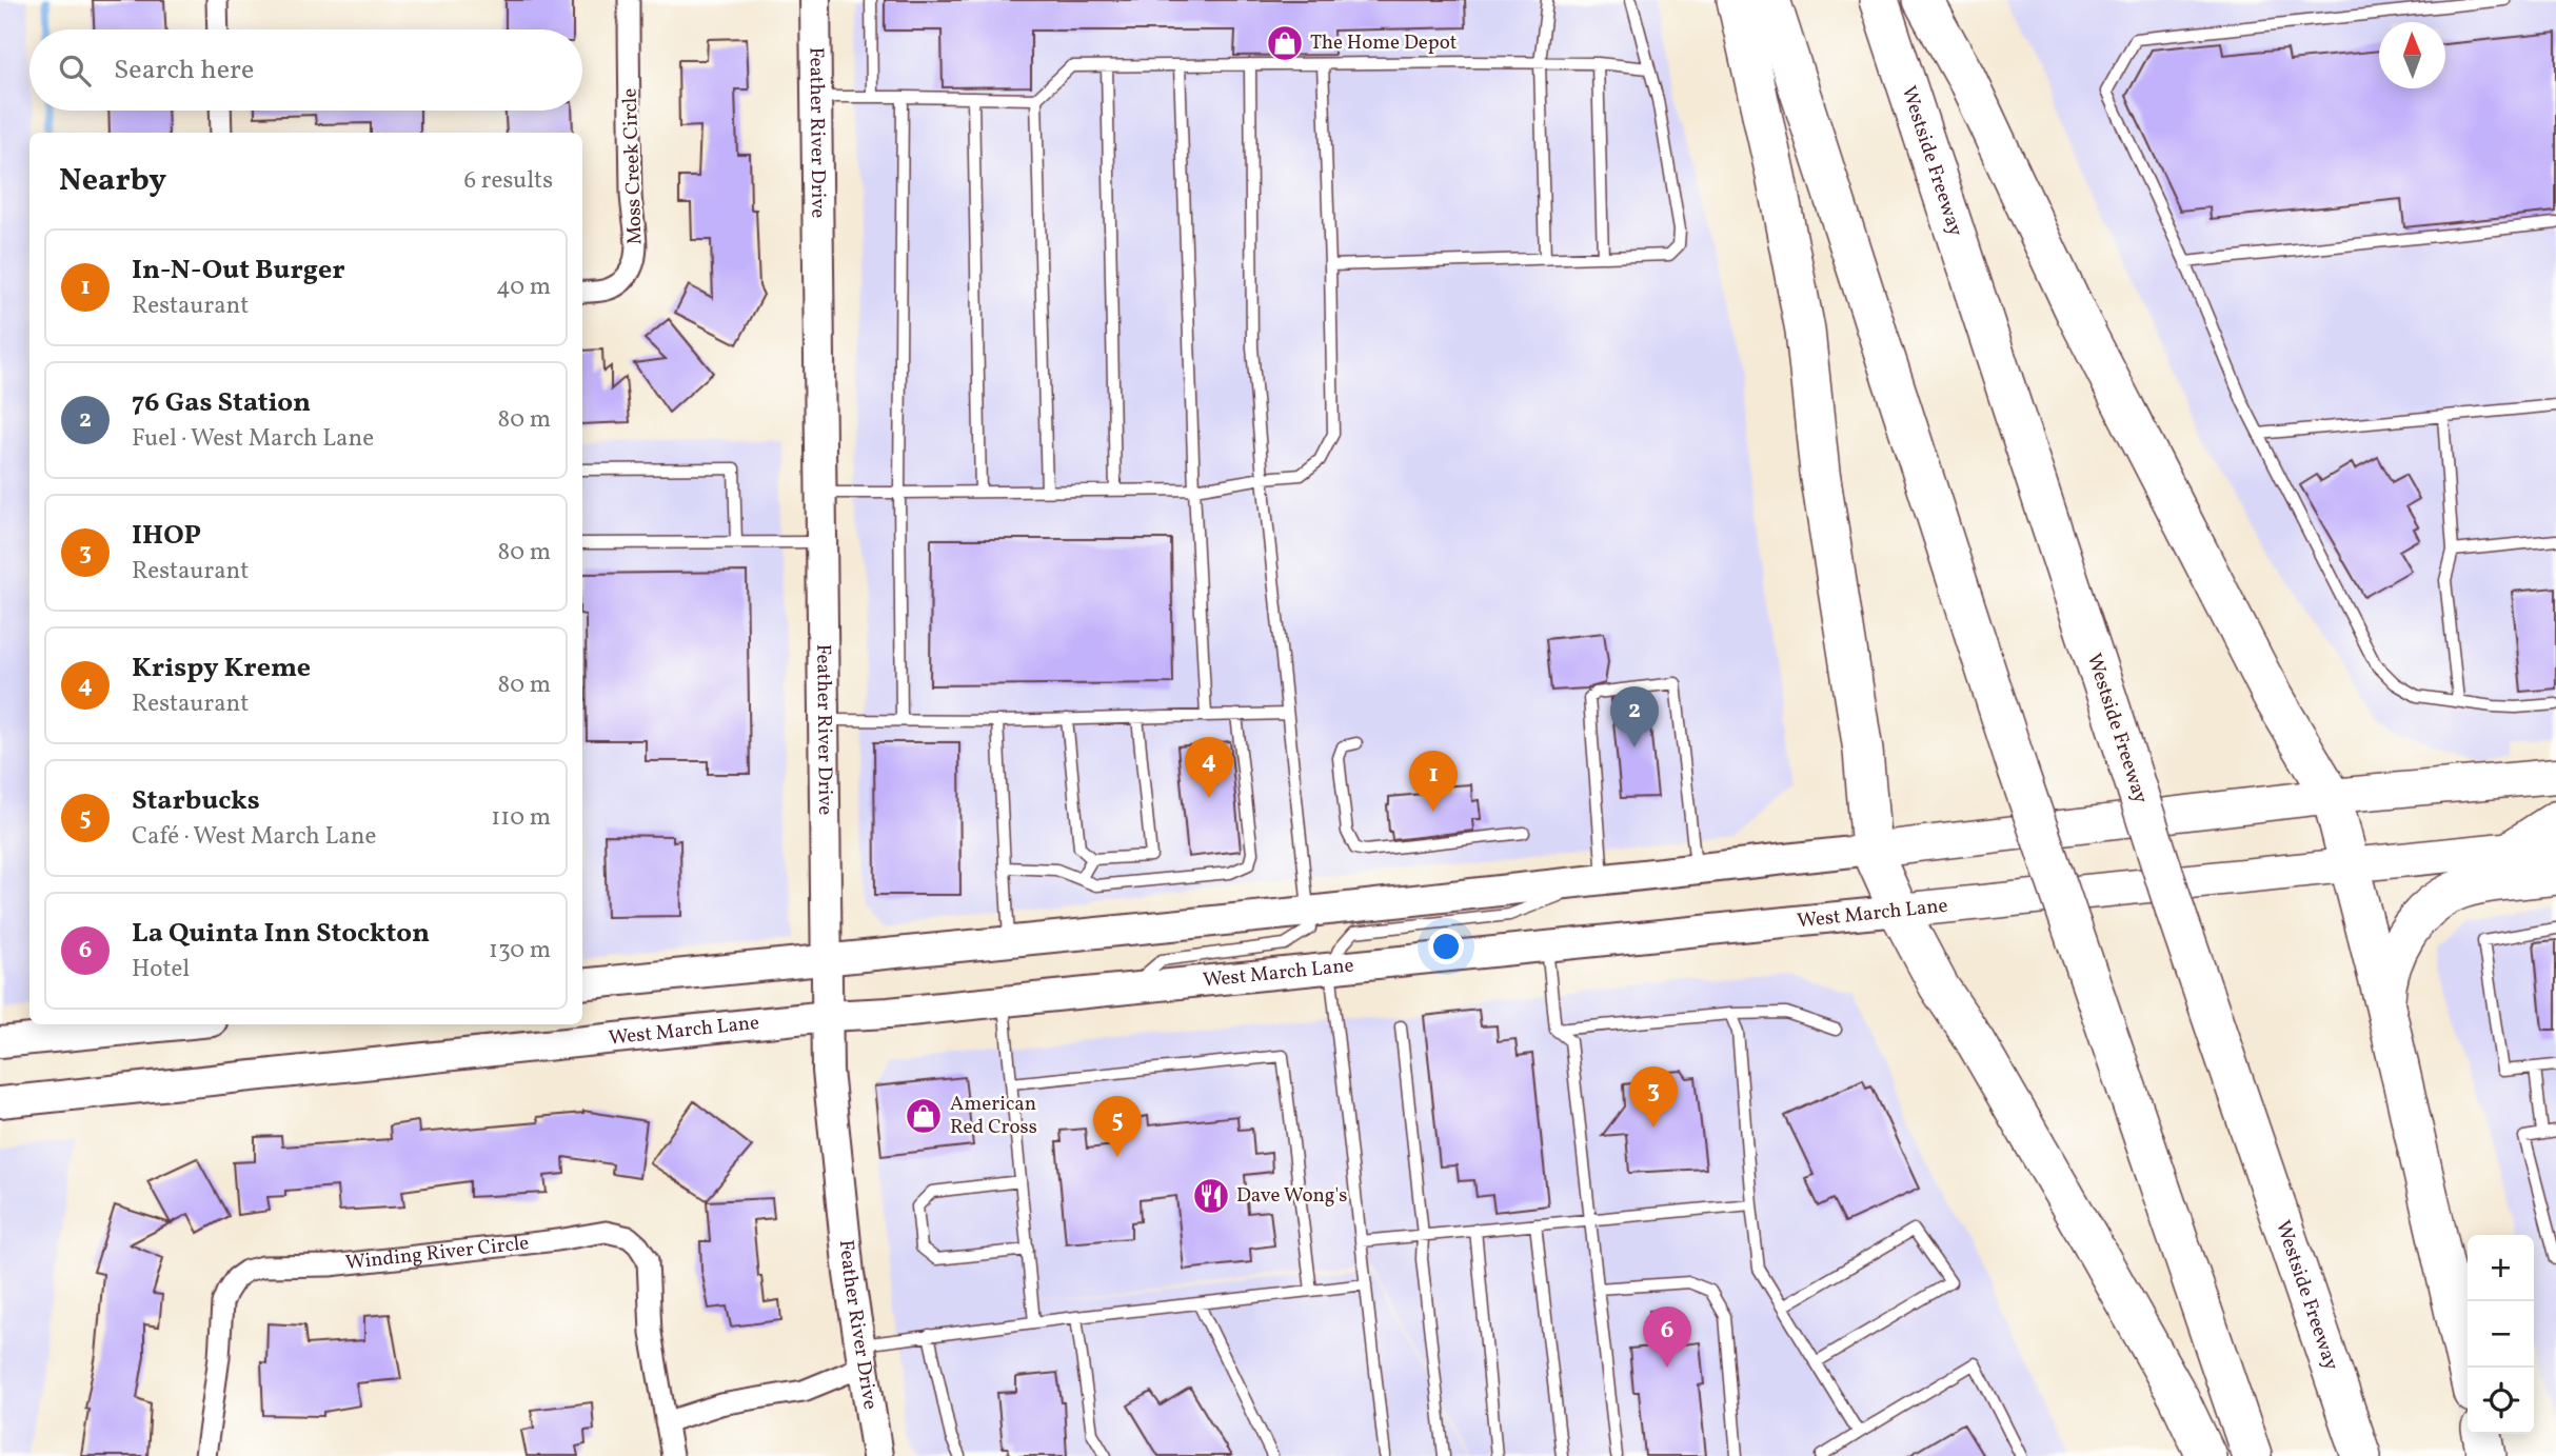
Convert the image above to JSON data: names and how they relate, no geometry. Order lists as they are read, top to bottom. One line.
{"streets":{"highway":["Westside Freeway"],"main road":["Feather River Drive","West March Lane"],"street":["Moss Creek Circle","Winding River Circle"]},"crossings":[["Feather River Drive","West March Lane"]],"places":{"shop":["The Home Depot","American Red Cross"],"restaurant":["Dave Wong's"]},"north":"top","page":{"search":"Search here","heading":["Nearby","6 results"],"list":[{"mark":"1","name":"In-N-Out Burger","note":"Restaurant","value":"40 m"},{"mark":"2","name":"76 Gas Station","note":"Fuel · West March Lane","value":"80 m"},{"mark":"3","name":"IHOP","note":"Restaurant","value":"80 m"},{"mark":"4","name":"Krispy Kreme","note":"Restaurant","value":"80 m"},{"mark":"5","name":"Starbucks","note":"Café · West March Lane","value":"110 m"},{"mark":"6","name":"La Quinta Inn Stockton","note":"Hotel","value":"130 m"}],"pins":["2","4","1","3","5","6"],"map_buttons":["+","−"]}}
